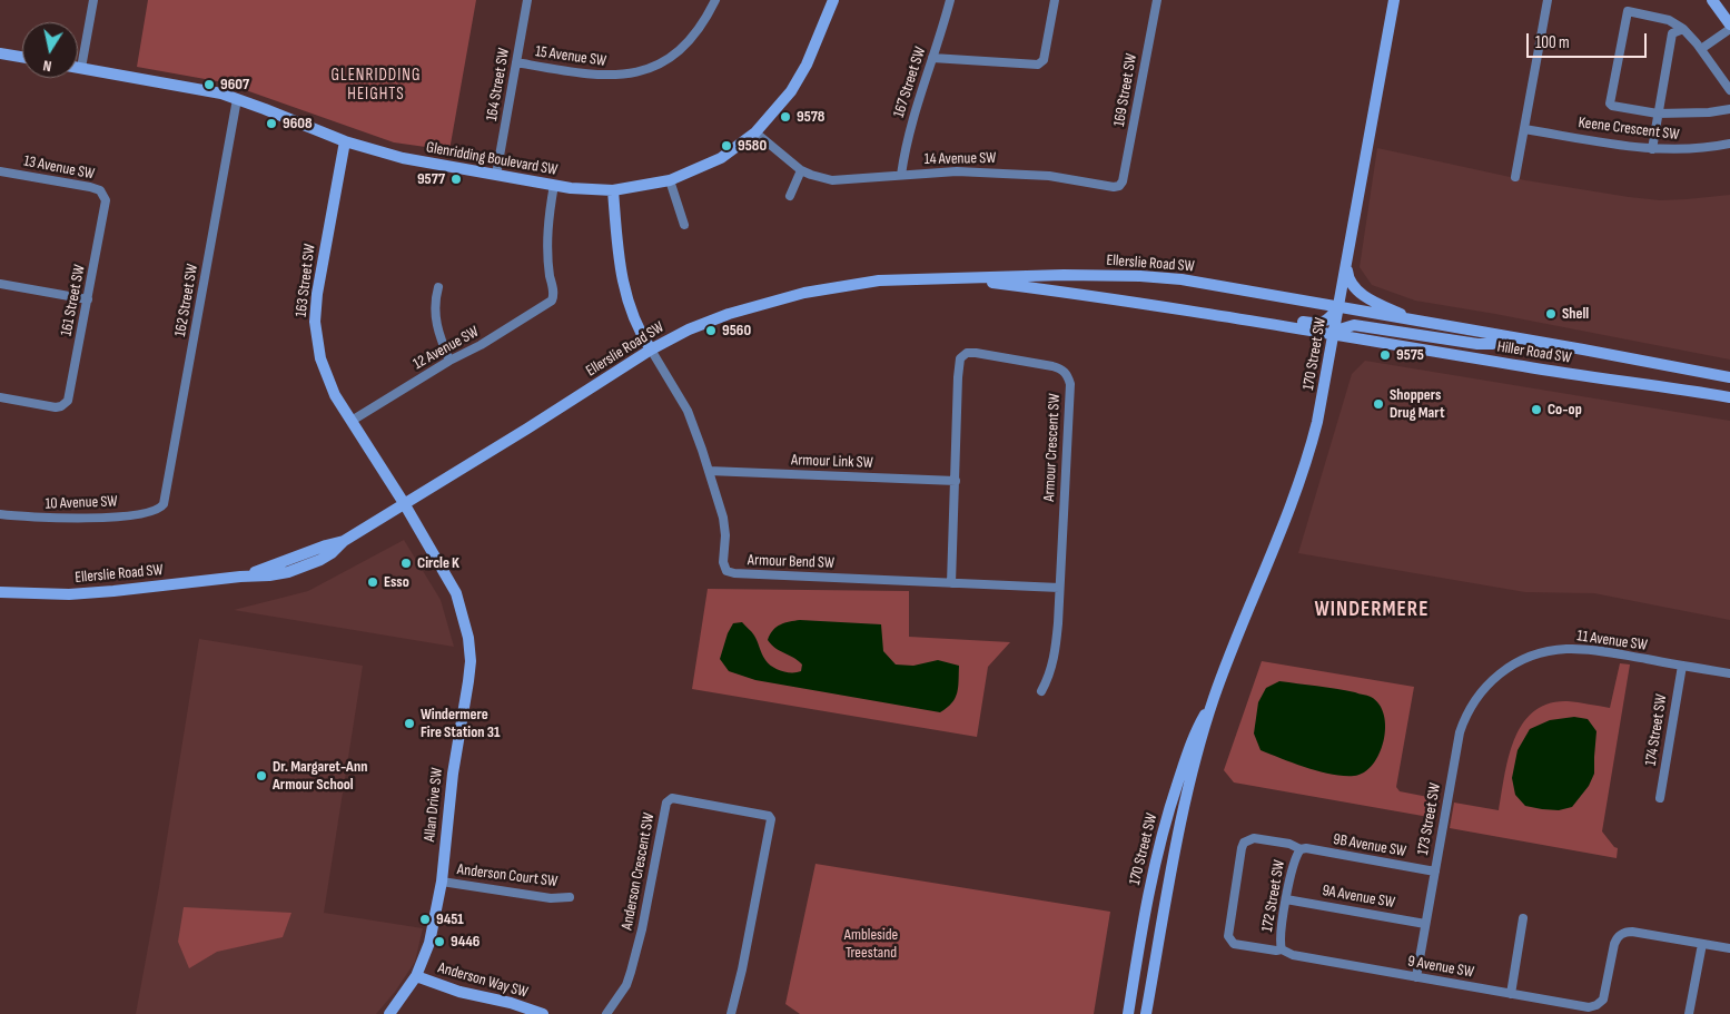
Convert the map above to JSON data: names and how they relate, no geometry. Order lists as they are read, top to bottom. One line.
{"streets":{"main road":["Glenridding Boulevard SW","Ellerslie Road SW","163 Street SW","Hiller Road SW","170 Street SW","Allan Drive SW","Anderson Way SW"],"street":["15 Avenue SW","167 Street SW","164 Street SW","169 Street SW","Keene Crescent SW","14 Avenue SW","13 Avenue SW","161 Street SW","162 Street SW","12 Avenue SW","Armour Crescent SW","Armour Link SW","10 Avenue SW","Armour Bend SW","11 Avenue SW","174 Street SW","173 Street SW","9B Avenue SW","Anderson Crescent SW","Anderson Court SW","172 Street SW","9A Avenue SW","9 Avenue SW"]},"crossings":[["15 Avenue SW","164 Street SW"],["167 Street SW","14 Avenue SW"],["164 Street SW","Glenridding Boulevard SW"],["169 Street SW","14 Avenue SW"],["Glenridding Boulevard SW","14 Avenue SW"],["Glenridding Boulevard SW","163 Street SW"],["Glenridding Boulevard SW","162 Street SW"],["Glenridding Boulevard SW","12 Avenue SW"],["13 Avenue SW","161 Street SW"],["Ellerslie Road SW","163 Street SW"],["Ellerslie Road SW","Hiller Road SW"],["Ellerslie Road SW","170 Street SW"],["Ellerslie Road SW","Armour Bend SW"],["Ellerslie Road SW","Allan Drive SW"],["163 Street SW","12 Avenue SW"],["163 Street SW","Allan Drive SW"],["162 Street SW","10 Avenue SW"],["Hiller Road SW","170 Street SW"],["Armour Crescent SW","Armour Link SW"],["Armour Crescent SW","Armour Bend SW"],["Armour Link SW","Armour Bend SW"],["11 Avenue SW","174 Street SW"],["11 Avenue SW","173 Street SW"],["Allan Drive SW","Anderson Court SW"],["Allan Drive SW","Anderson Way SW"],["173 Street SW","9B Avenue SW"],["173 Street SW","9A Avenue SW"],["173 Street SW","9 Avenue SW"],["9B Avenue SW","172 Street SW"],["9B Avenue SW","9 Avenue SW"],["172 Street SW","9A Avenue SW"],["172 Street SW","9 Avenue SW"]],"districts":["GLENRIDDING HEIGHTS","WINDERMERE"],"parks":["Ambleside Treestand"],"places":["9607","9578","9608","9580","9577","Shell","9560","9575","Shoppers Drug Mart","Co-op","Circle K","Esso","Windermere Fire Station 31","Dr. Margaret-Ann Armour School","9451","9446"],"scale_bar":"100 m","north":"bottom"}
